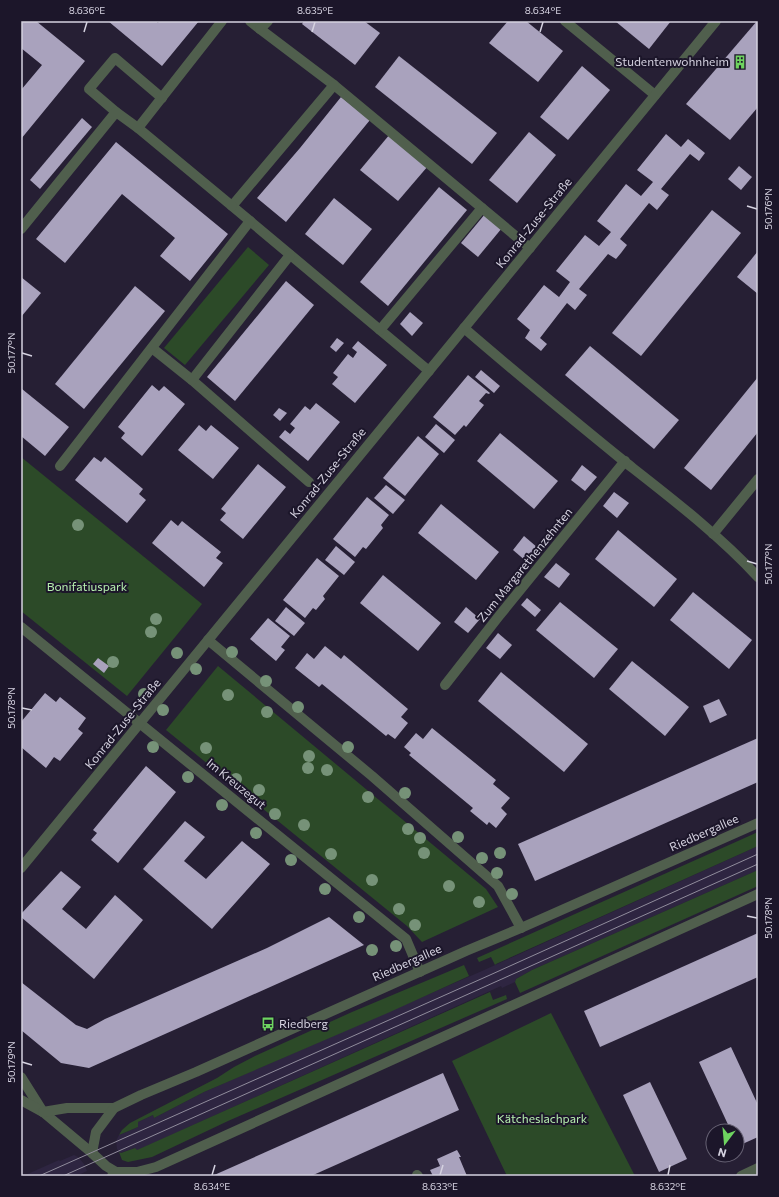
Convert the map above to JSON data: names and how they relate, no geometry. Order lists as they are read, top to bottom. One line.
{"streets":{"street":["Konrad-Zuse-Straße","Zum Margarethenzehnten","Im Kreuzegut","Riedbergallee"]},"crossings":[["Konrad-Zuse-Straße","Im Kreuzegut"],["Im Kreuzegut","Riedbergallee"]],"parks":["Bonifatiuspark","Kätcheslachpark"],"places":{"building":["Studentenwohnheim"],"bus stop":["Riedberg"]},"north":"bottom","coordinates":["8.636°E","8.635°E","8.634°E","50.176°N","50.177°N","50.178°N","50.179°N","8.633°E","8.632°E"]}
